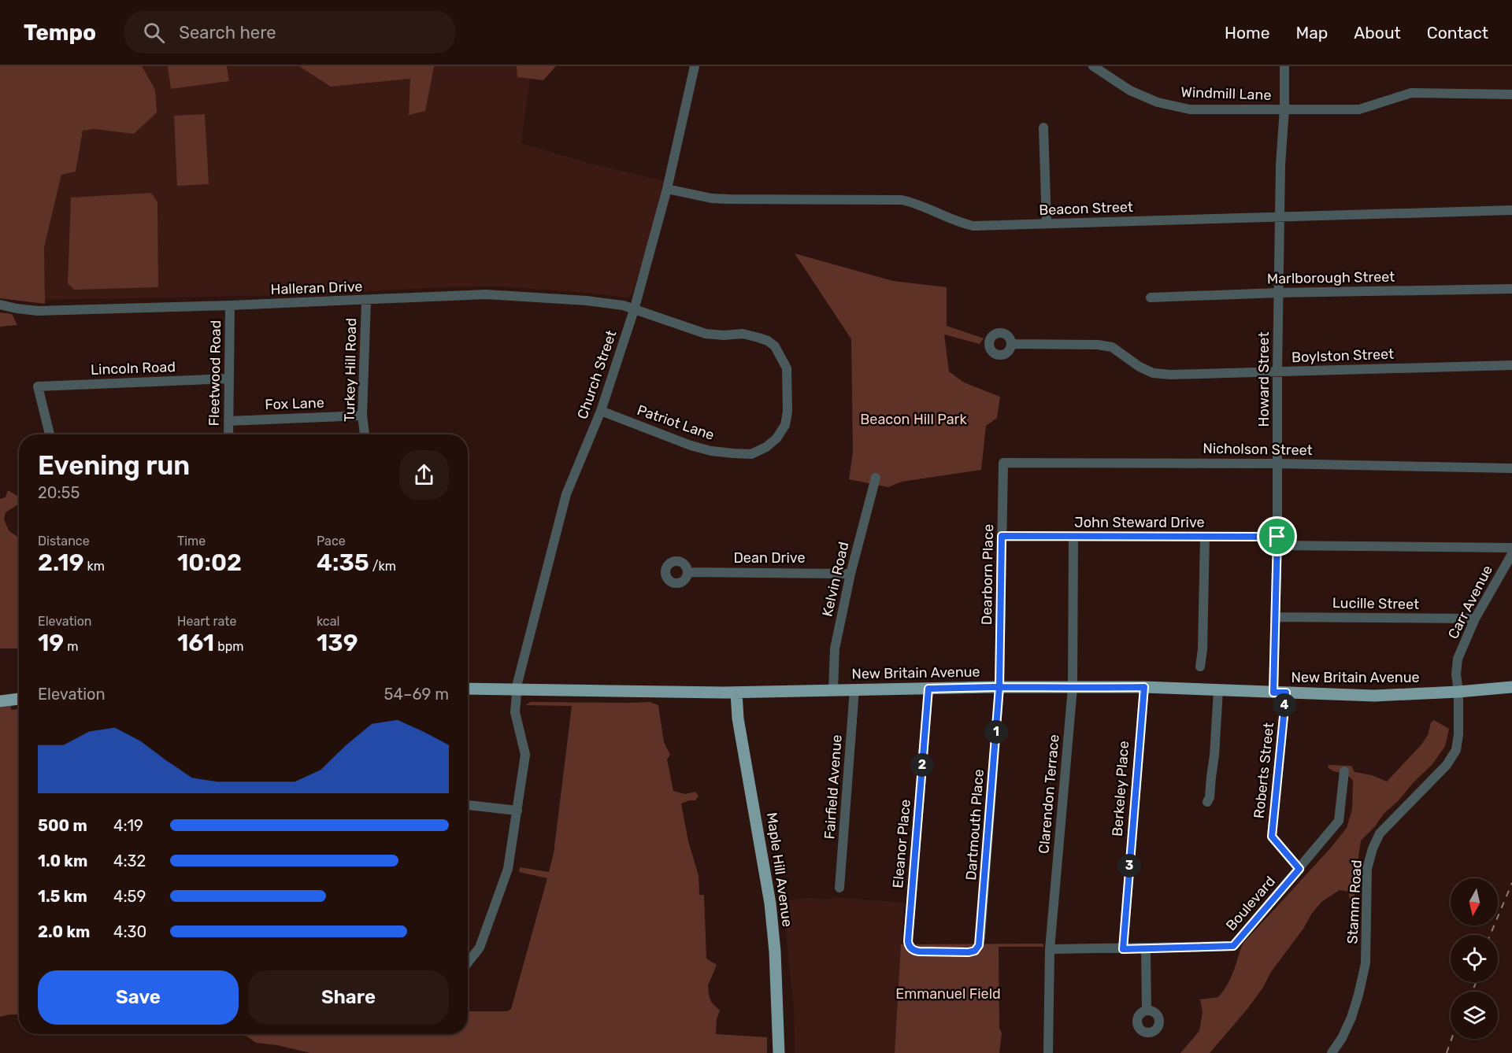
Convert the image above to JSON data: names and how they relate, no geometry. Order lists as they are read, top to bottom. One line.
{"streets":{"main road":["New Britain Avenue","Maple Hill Avenue"],"street":["Windmill Lane","Beacon Street","Marlborough Street","Halleran Drive","Boylston Street","Lincoln Road","Turkey Hill Road","Fleetwood Road","Church Street","Howard Street","Fox Lane","Patriot Lane","Nicholson Street","John Steward Drive","Dean Drive","Dearborn Place","Kelvin Road","Carr Avenue","Lucille Street","Roberts Street","Fairfield Avenue","Berkeley Place","Clarendon Terrace","Dartmouth Place","Eleanor Place","Stamm Road","Boulevard"]},"crossings":[["Windmill Lane","Howard Street"],["Beacon Street","Church Street"],["Beacon Street","Howard Street"],["Marlborough Street","Howard Street"],["Halleran Drive","Turkey Hill Road"],["Halleran Drive","Fleetwood Road"],["Halleran Drive","Church Street"],["Halleran Drive","Patriot Lane"],["Boylston Street","Howard Street"],["Lincoln Road","Fleetwood Road"],["Turkey Hill Road","Fox Lane"],["Fleetwood Road","Fox Lane"],["Church Street","Patriot Lane"],["Church Street","New Britain Avenue"],["Howard Street","Nicholson Street"],["Howard Street","John Steward Drive"],["Howard Street","Lucille Street"],["Howard Street","New Britain Avenue"],["Nicholson Street","Dearborn Place"],["John Steward Drive","Dearborn Place"],["John Steward Drive","Clarendon Terrace"],["Dean Drive","Kelvin Road"],["Dearborn Place","New Britain Avenue"],["Dearborn Place","Dartmouth Place"],["Kelvin Road","New Britain Avenue"],["Carr Avenue","Lucille Street"],["Carr Avenue","New Britain Avenue"],["Carr Avenue","Stamm Road"],["New Britain Avenue","Roberts Street"],["New Britain Avenue","Fairfield Avenue"],["New Britain Avenue","Berkeley Place"],["New Britain Avenue","Clarendon Terrace"],["New Britain Avenue","Dartmouth Place"],["New Britain Avenue","Eleanor Place"],["New Britain Avenue","Maple Hill Avenue"],["New Britain Avenue","Stamm Road"],["Roberts Street","Boulevard"],["Berkeley Place","Boulevard"],["Clarendon Terrace","Boulevard"],["Dartmouth Place","Eleanor Place"]],"parks":["Beacon Hill Park","Emmanuel Field"],"north":"bottom","page":{"header":"Tempo","search":"Search here","nav":["Home","Map","About","Contact"],"heading":["Evening run","20:55"],"stats":[["Distance","2.19 km"],["Time","10:02"],["Pace","4:35 /km"],["Elevation","19 m"],["Heart rate","161 bpm"],["kcal","139"]],"chart":["Elevation","54–69 m"],"pins":["4","1","2","3"],"list":[{"name":"500 m","note":"4:19"},{"name":"1.0 km","note":"4:32"},{"name":"1.5 km","note":"4:59"},{"name":"2.0 km","note":"4:30"}],"buttons":["Save","Share"]}}
